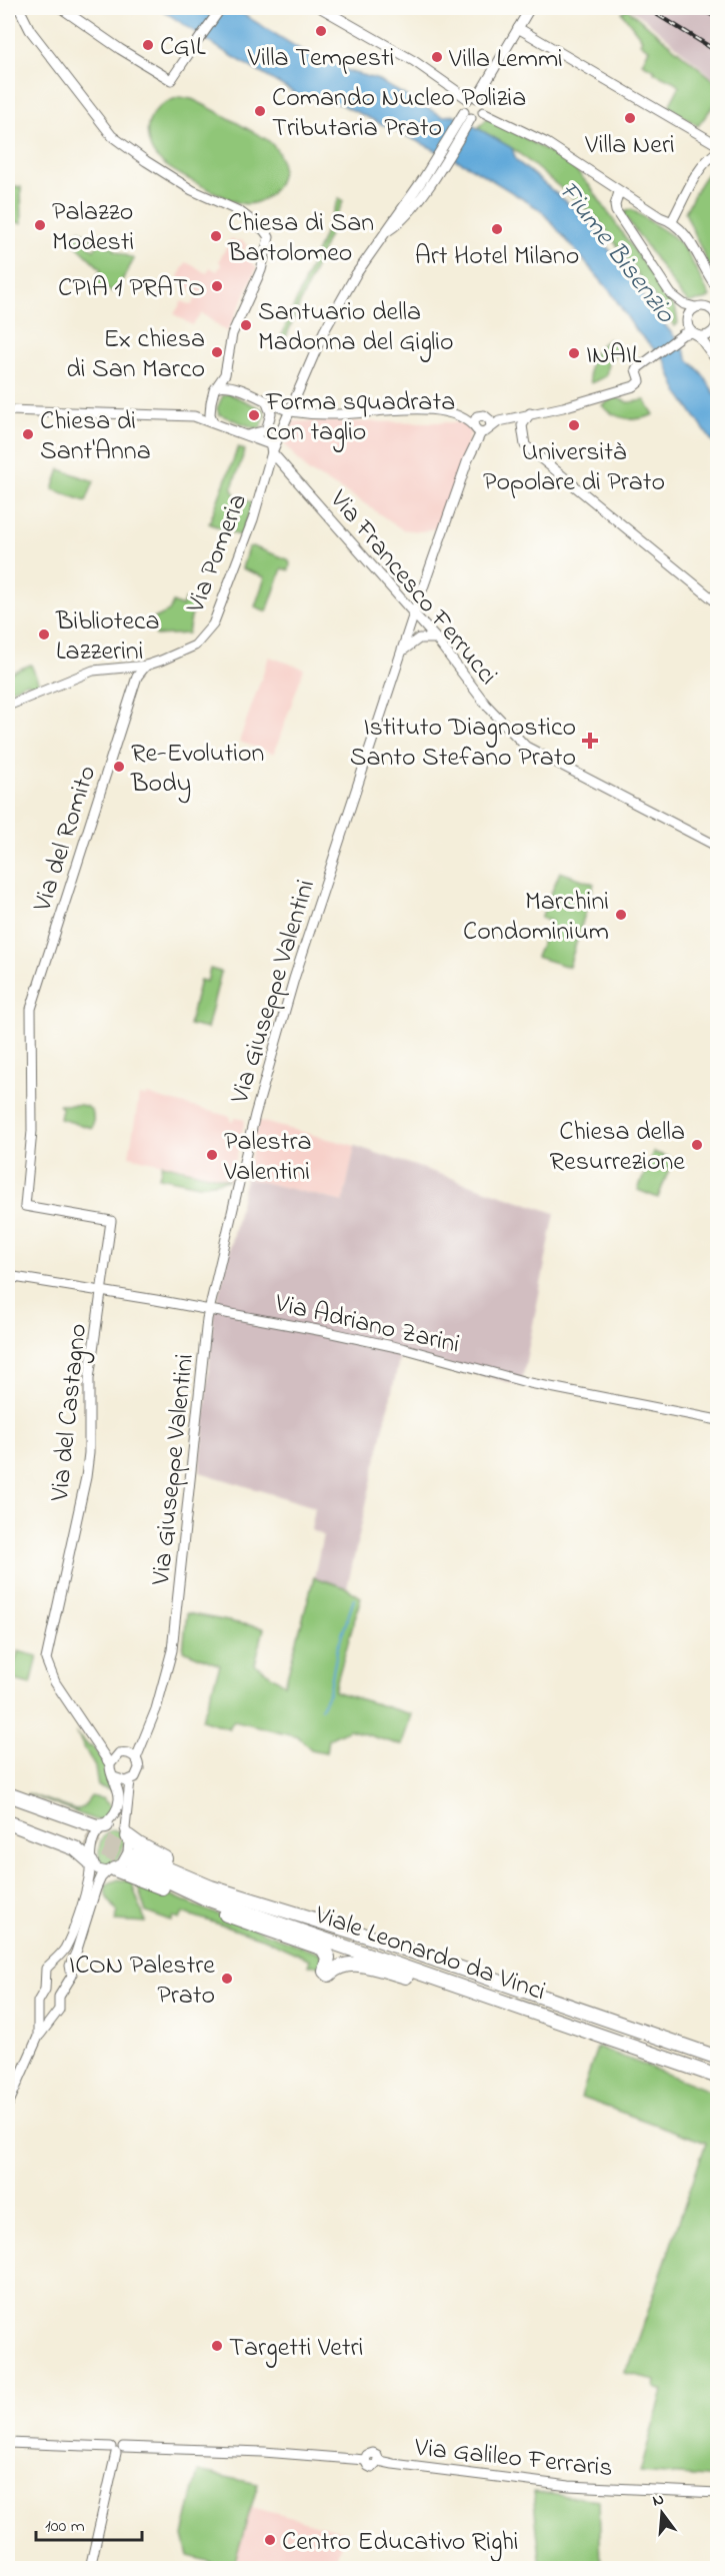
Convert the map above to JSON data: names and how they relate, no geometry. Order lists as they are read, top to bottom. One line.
{"streets":{"highway":["Viale Leonardo da Vinci"],"street":["Via Pomeria","Via Francesco Ferrucci","Via del Romito","Via Giuseppe Valentini","Via Adriano Zarini","Via del Castagno","Via Galileo Ferraris"]},"crossings":[["Via Pomeria","Via Francesco Ferrucci"],["Via Pomeria","Via del Romito"],["Via Francesco Ferrucci","Via Giuseppe Valentini"],["Via del Romito","Via del Castagno"],["Via Giuseppe Valentini","Via Adriano Zarini"],["Via Giuseppe Valentini","Via del Castagno"],["Via Adriano Zarini","Via del Castagno"]],"water":["Fiume Bisenzio"],"places":{"other":["Villa Tempesti","CGIL","Villa Lemmi","Comando Nucleo Polizia Tributaria Prato","Villa Neri","Palazzo Modesti","Art Hotel Milano","Chiesa di San Bartolomeo","CPIA 1 PRATO","Santuario della Madonna del Giglio","Ex chiesa di San Marco","INAIL","Forma squadrata con taglio","Università Popolare di Prato","Chiesa di Sant'Anna","Biblioteca Lazzerini","Re-Evolution Body","Marchini Condominium","Chiesa della Resurrezione","Palestra Valentini","ICON Palestre Prato","Targetti Vetri","Centro Educativo Righi"],"health":["Istituto Diagnostico Santo Stefano Prato"]},"scale_bar":"100 m","north":"top"}
